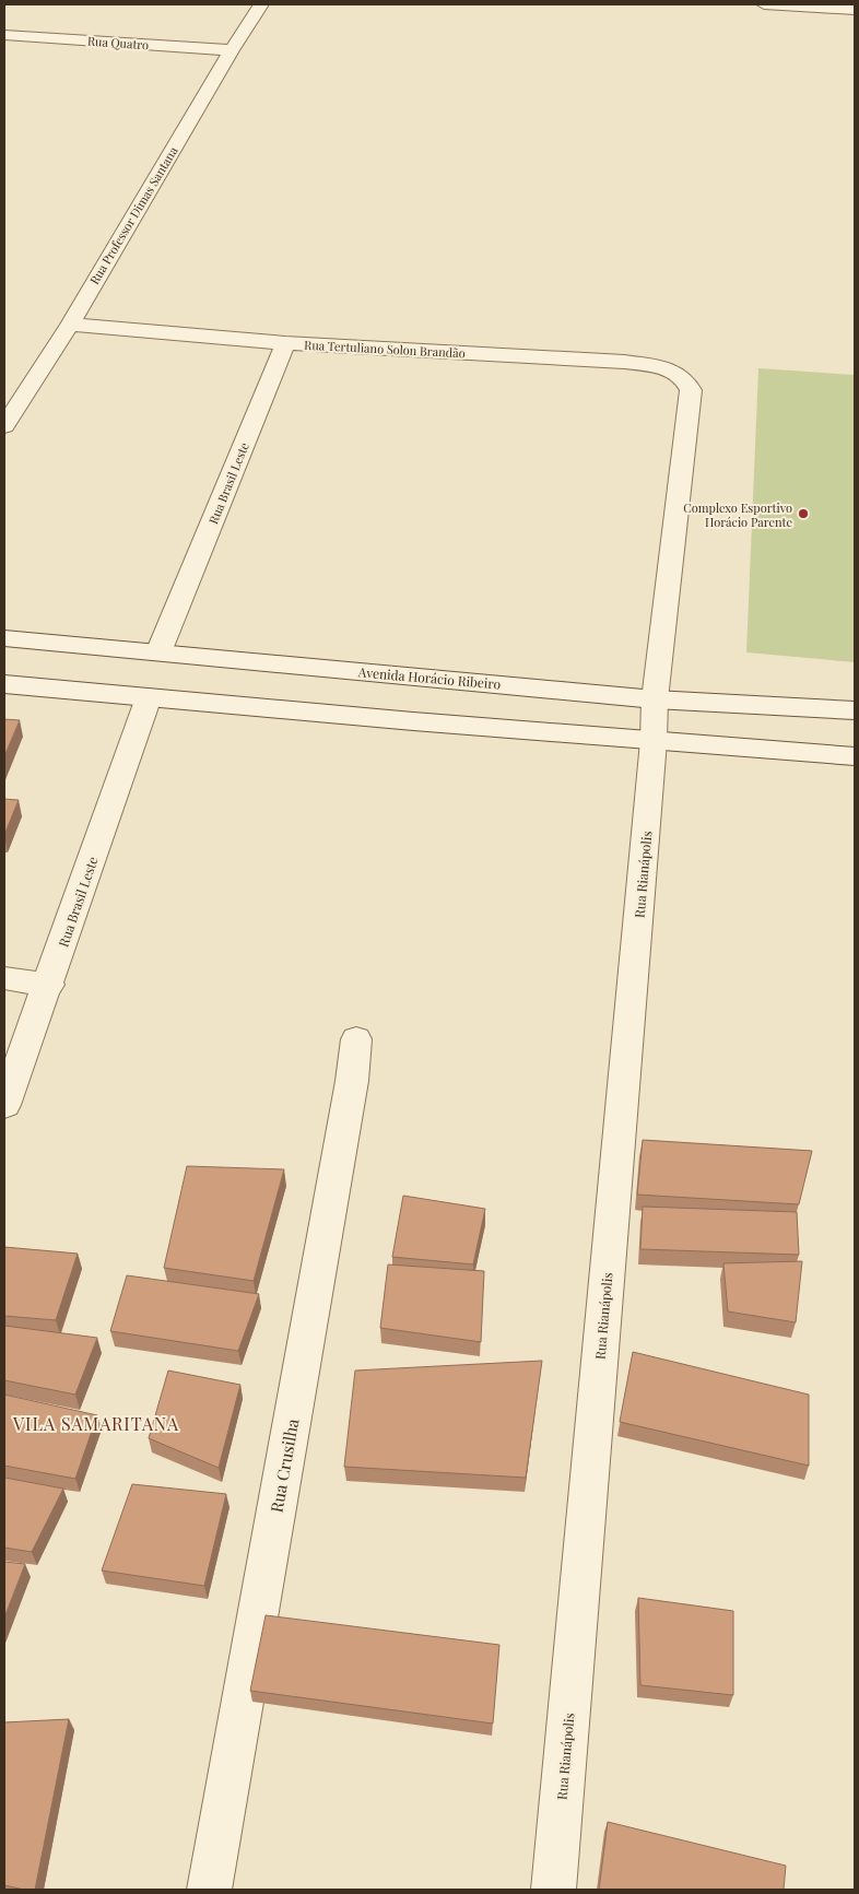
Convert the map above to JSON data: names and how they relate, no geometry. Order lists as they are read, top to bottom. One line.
{"streets":{"street":["Rua Quatro","Rua Professor Dimas Santana","Rua Tertuliano Solon Brandão","Rua Brasil Leste","Avenida Horácio Ribeiro","Rua Rianápolis","Rua Crusilha"]},"crossings":[["Rua Quatro","Rua Professor Dimas Santana"],["Rua Professor Dimas Santana","Rua Tertuliano Solon Brandão"],["Rua Tertuliano Solon Brandão","Rua Brasil Leste"],["Rua Tertuliano Solon Brandão","Avenida Horácio Ribeiro"],["Rua Tertuliano Solon Brandão","Rua Rianápolis"],["Rua Brasil Leste","Avenida Horácio Ribeiro"],["Avenida Horácio Ribeiro","Rua Rianápolis"]],"districts":["VILA SAMARITANA"],"places":["Complexo Esportivo Horácio Parente"]}
